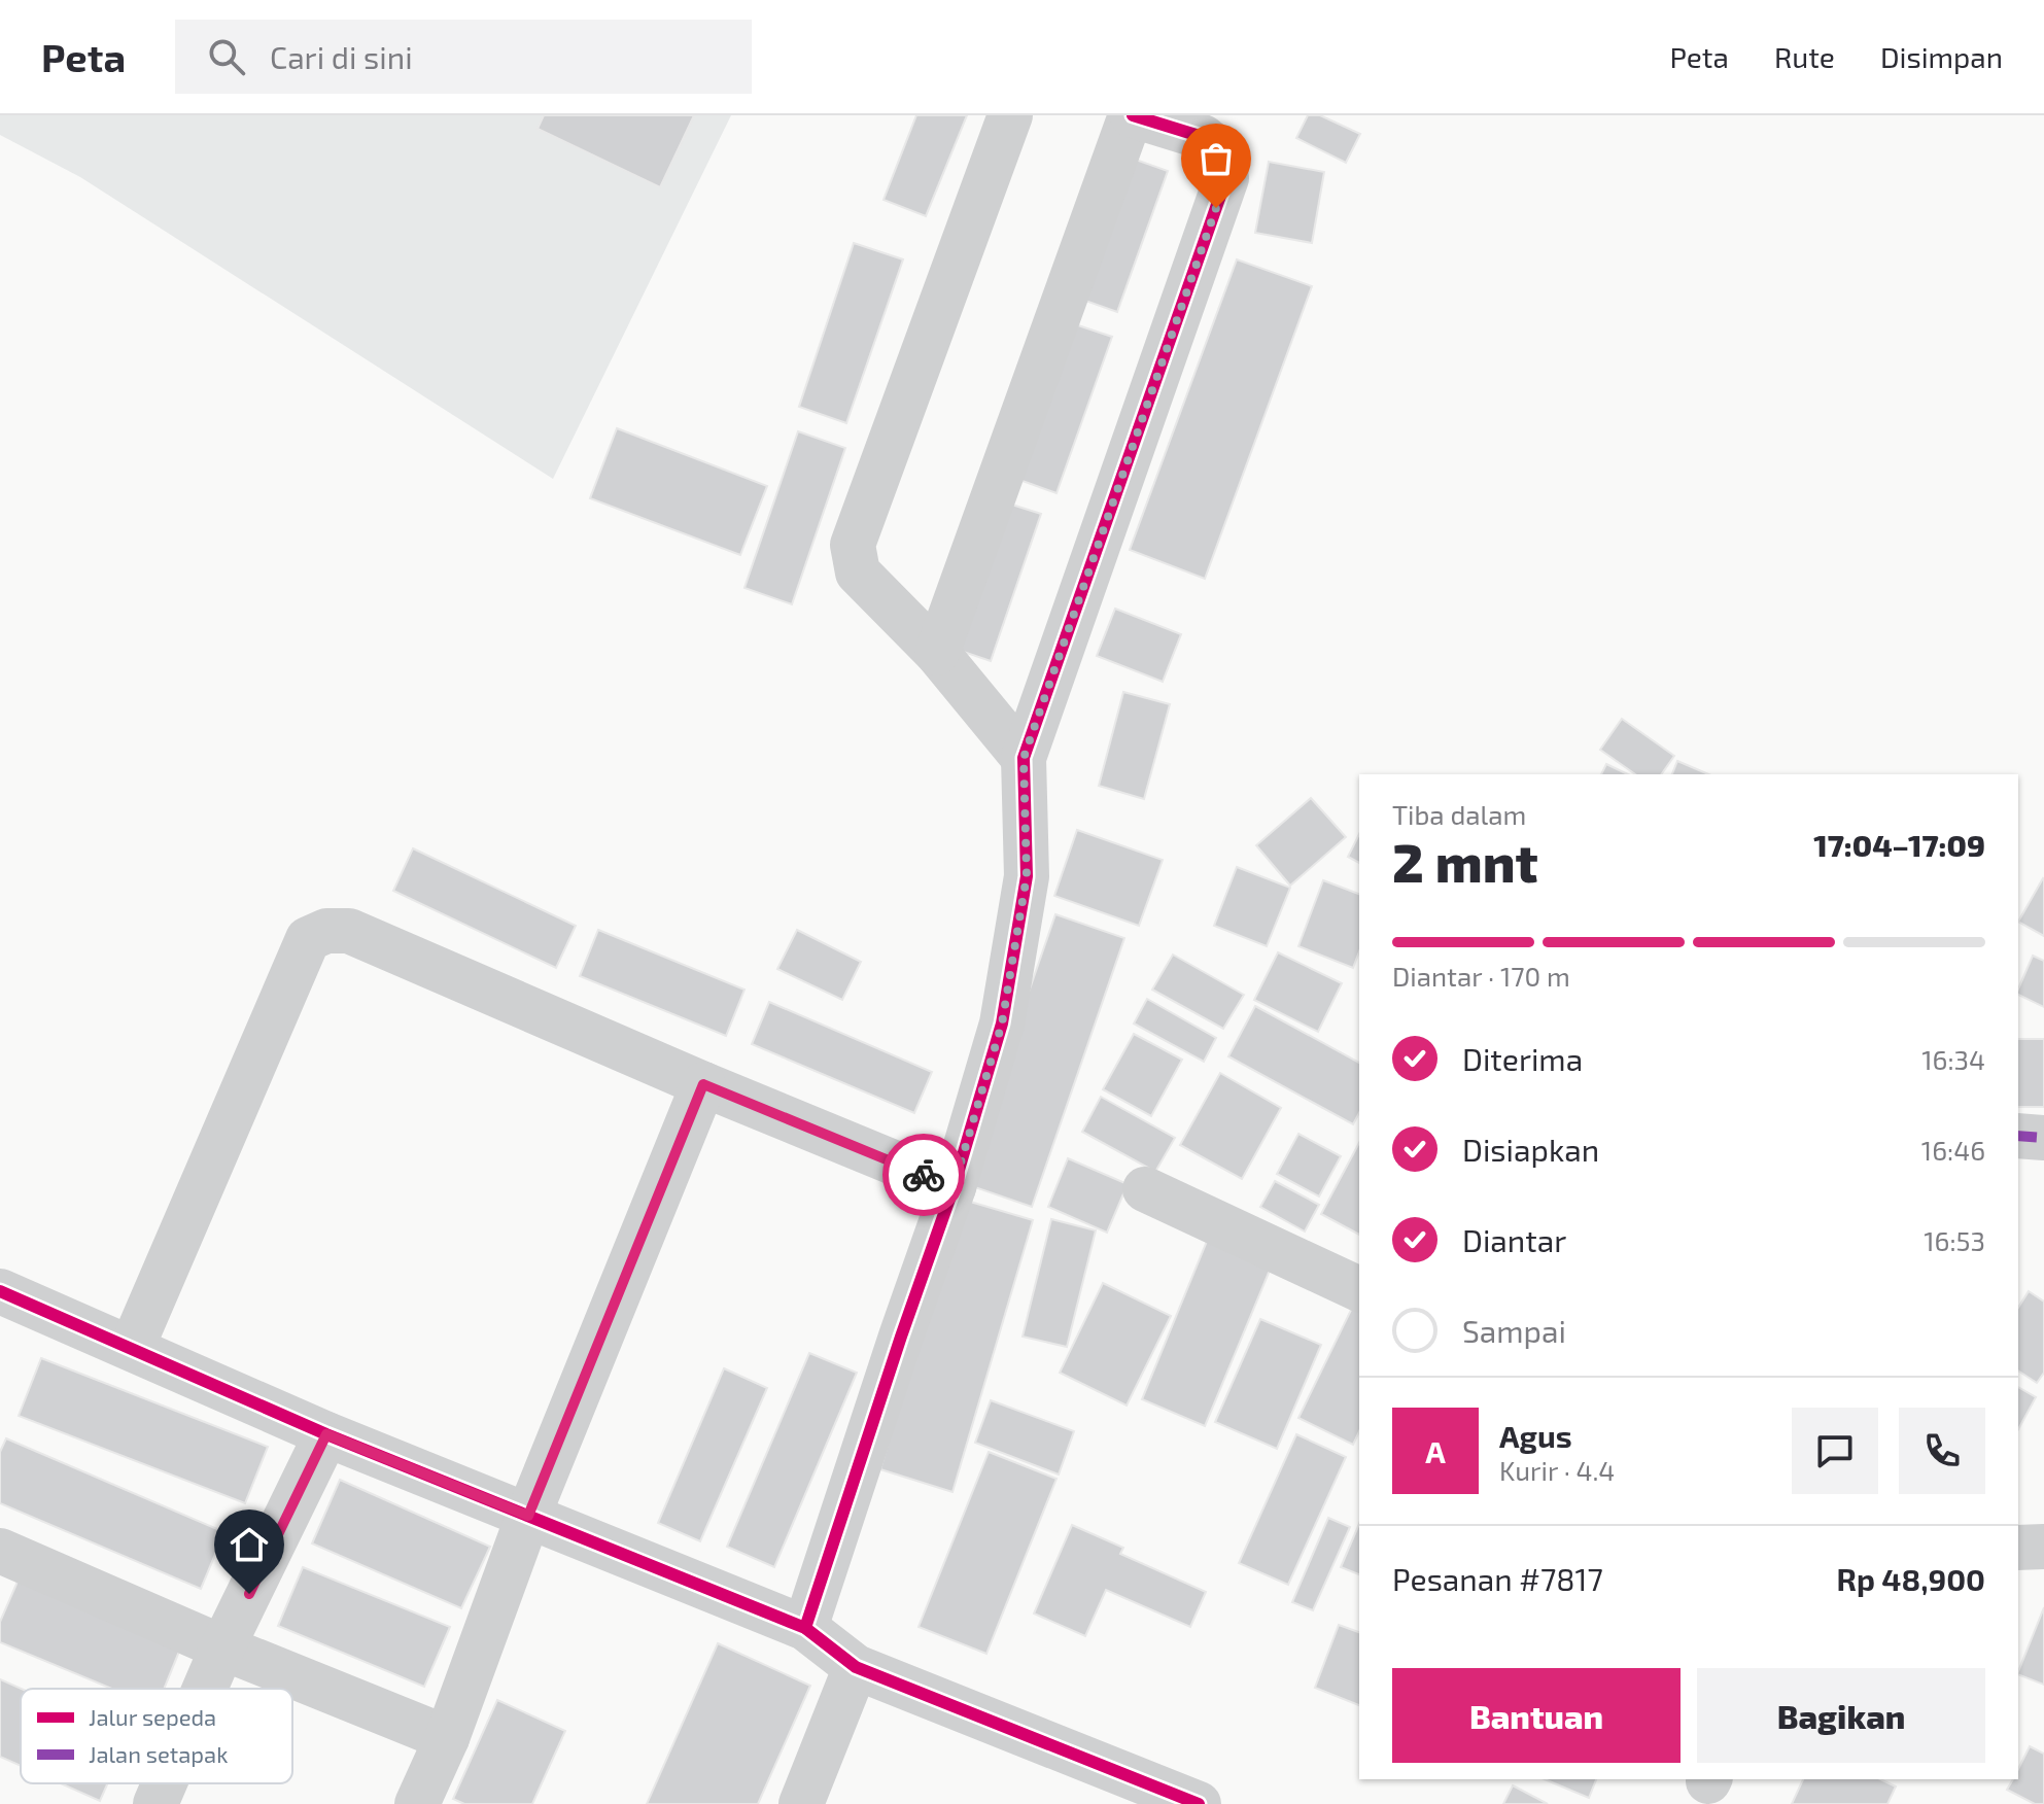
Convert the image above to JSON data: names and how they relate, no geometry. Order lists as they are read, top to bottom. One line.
{"legend":["Jalur sepeda","Jalan setapak"],"page":{"header":"Peta","search":"Cari di sini","nav":["Peta","Rute","Disimpan"],"heading":["2 mnt","Tiba dalam","17:04–17:09"],"panel":["Agus","Kurir · 4.4","Pesanan #7817","Rp 48,900"],"bar":"Diantar · 170 m","list":[["Diterima","16:34"],["Disiapkan","16:46"],["Diantar","16:53"],"Sampai"],"round":"A","buttons":["Bantuan","Bagikan"]}}
